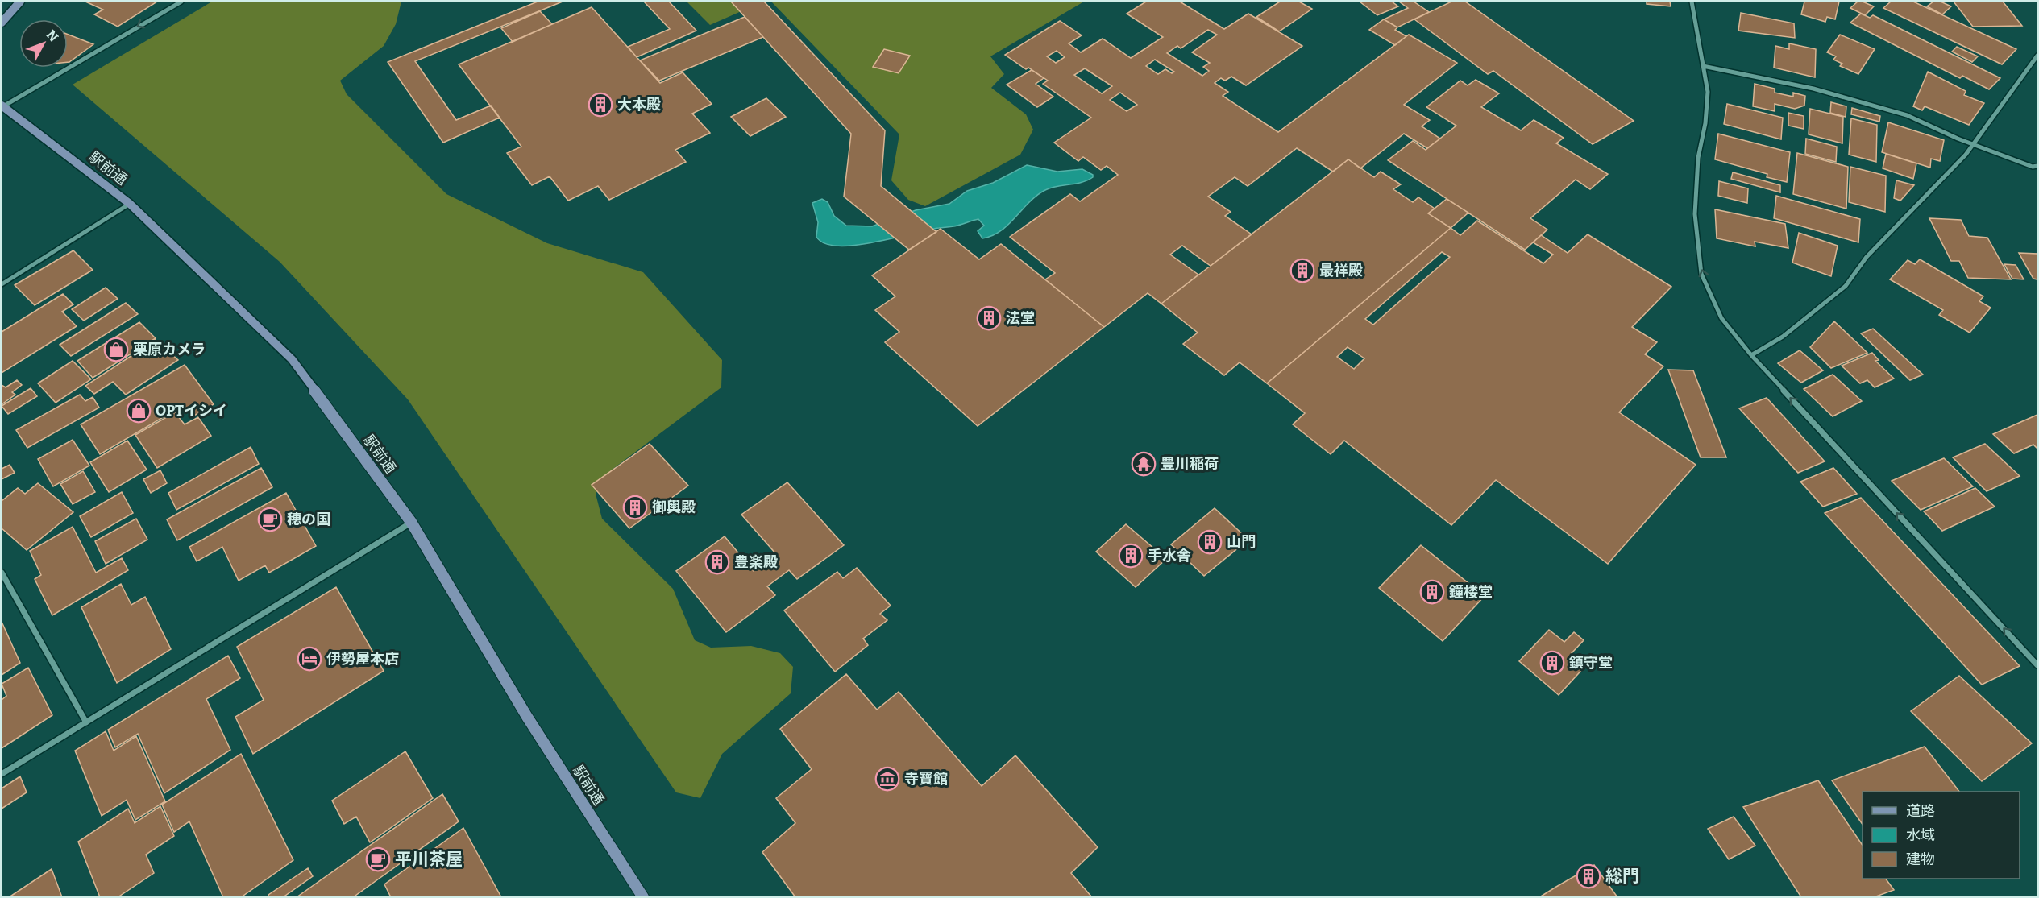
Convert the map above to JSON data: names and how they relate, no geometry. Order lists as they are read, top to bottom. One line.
{"streets":{"street":["駅前通"]},"places":{"building":["大本殿","最祥殿","法堂","御輿殿","山門","手水舎","豊楽殿","鐘楼堂","鎮守堂","総門"],"shop":["栗原カメラ","OPTイシイ"],"temple":["豊川稲荷"],"cafe":["穂の国","平川茶屋"],"hotel":["伊勢屋本店"],"museum":["寺寶館"]},"legend":["道路","水域","建物"],"north":"top right"}
